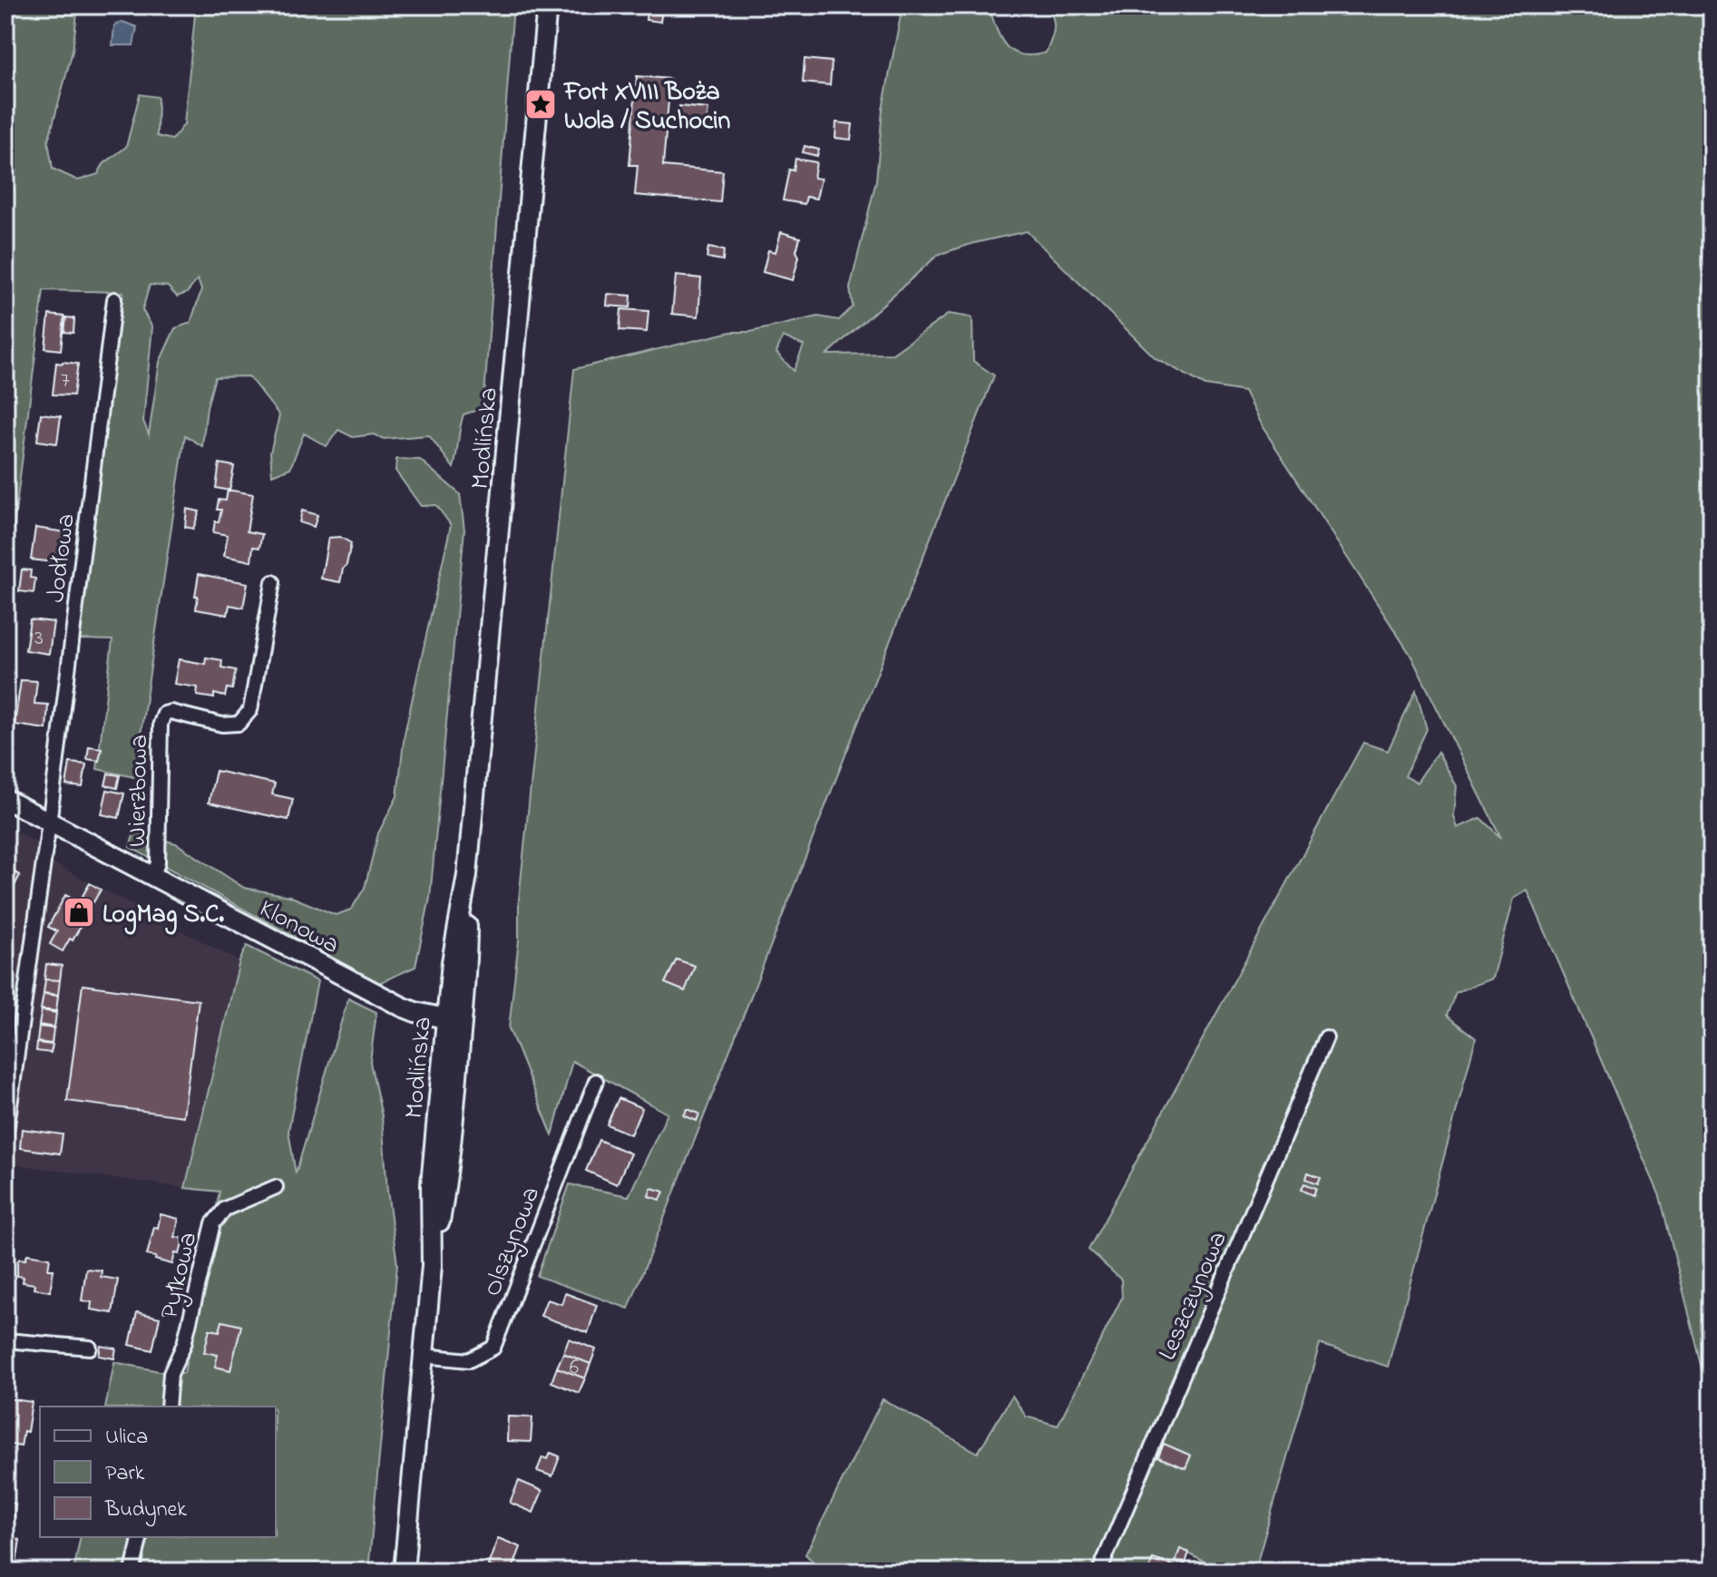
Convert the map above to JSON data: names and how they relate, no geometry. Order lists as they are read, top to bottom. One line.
{"streets":{"main road":["Modlińska","Klonowa"],"street":["Jodłowa","Wierzbowa","Olszynowa","Pyłkowa","Leszczynowa"]},"crossings":[["Modlińska","Klonowa"],["Modlińska","Olszynowa"],["Jodłowa","Klonowa"],["Wierzbowa","Klonowa"]],"places":{"place":["Fort XVIII Boża Wola / Suchocin"],"shop":["LogMag S.C."]},"house_numbers":["7","3","6"],"legend":["Ulica","Park","Budynek"]}
